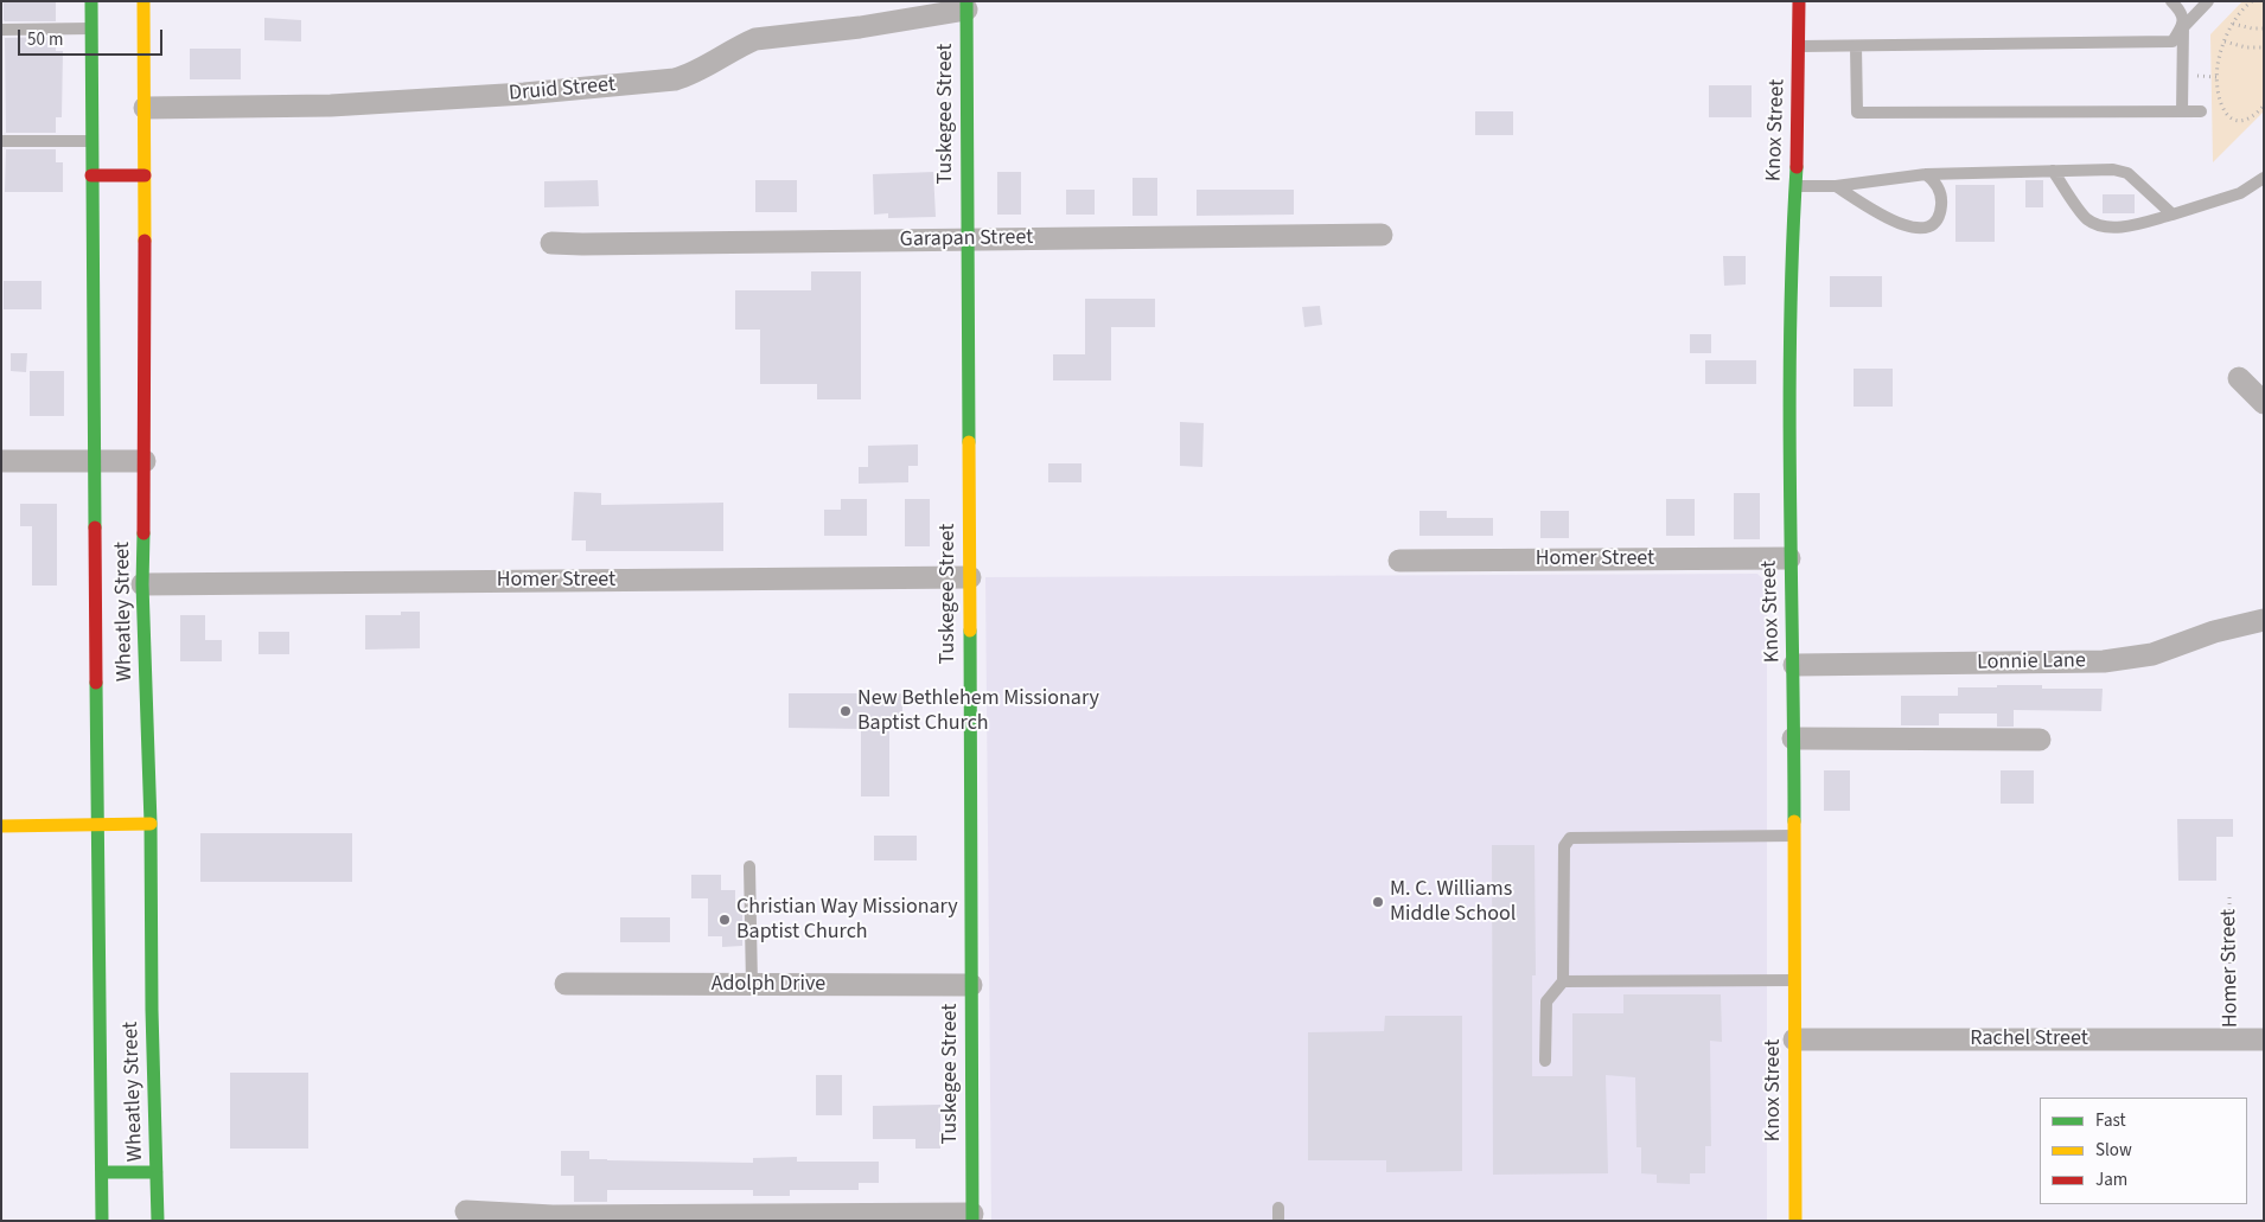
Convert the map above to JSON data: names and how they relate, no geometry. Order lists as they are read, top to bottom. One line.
{"streets":{"street":["Druid Street","Tuskegee Street","Knox Street","Garapan Street","Homer Street","Wheatley Street","Lonnie Lane","Adolph Drive","Rachel Street"]},"crossings":[["Druid Street","Tuskegee Street"],["Druid Street","Wheatley Street"],["Tuskegee Street","Garapan Street"],["Tuskegee Street","Homer Street"],["Tuskegee Street","Adolph Drive"],["Knox Street","Homer Street"],["Knox Street","Lonnie Lane"],["Knox Street","Rachel Street"],["Homer Street","Wheatley Street"],["Homer Street","Rachel Street"]],"places":["New Bethlehem Missionary Baptist Church","M. C. Williams Middle School","Christian Way Missionary Baptist Church"],"legend":["Fast","Slow","Jam"],"scale_bar":"50 m"}
